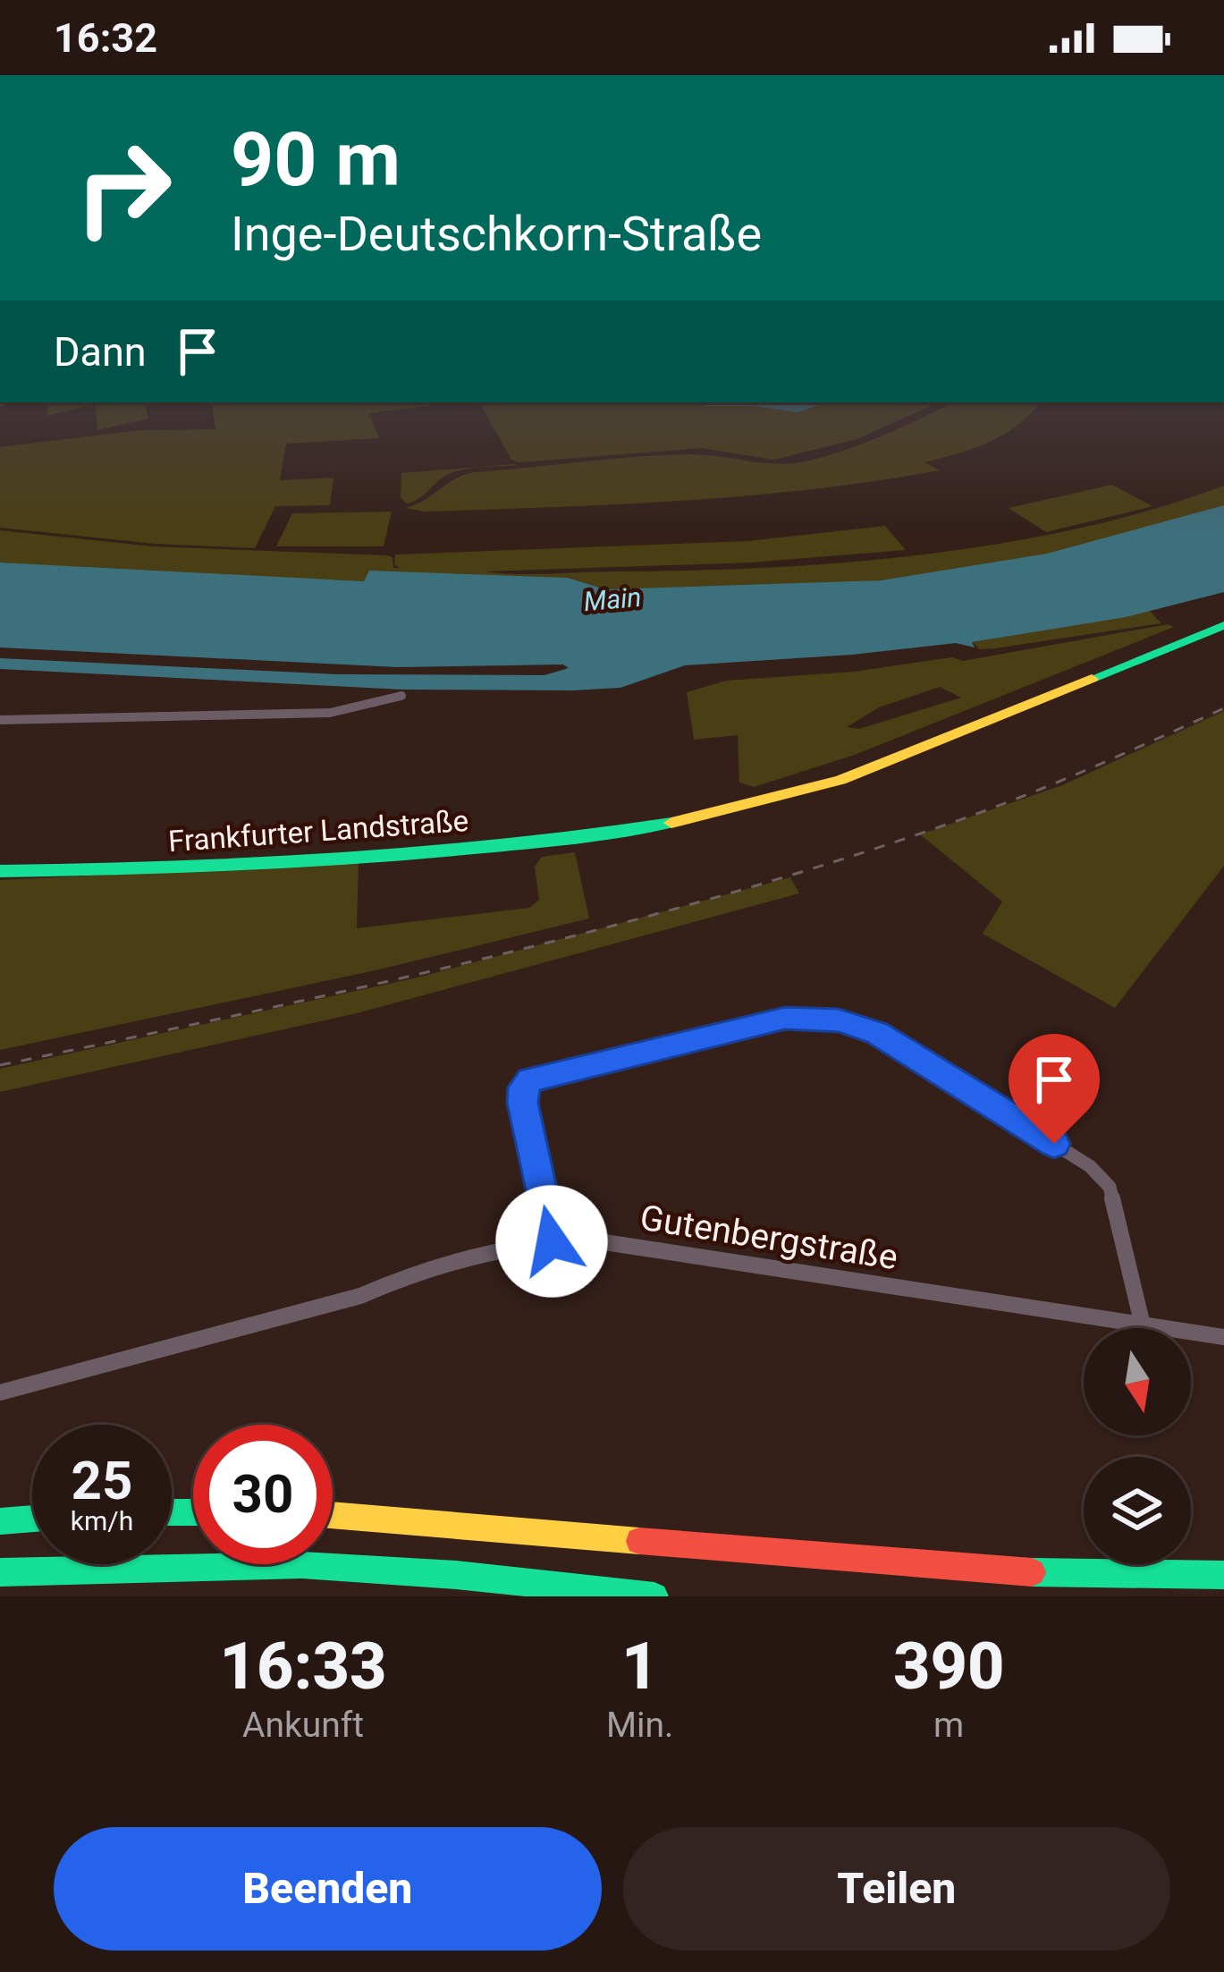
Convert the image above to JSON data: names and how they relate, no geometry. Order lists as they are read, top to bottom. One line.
{"streets":{"main road":["Frankfurter Landstraße"],"street":["Gutenbergstraße"]},"water":["Main"],"north":"bottom","page":{"status":"16:32","turn":["90 m","Inge-Deutschkorn-Straße"],"then":"Dann","speed":"25 km/h","limit":"30","eta":["16:33","Ankunft","1","Min.","390","m"],"buttons":["Beenden","Teilen"]}}
